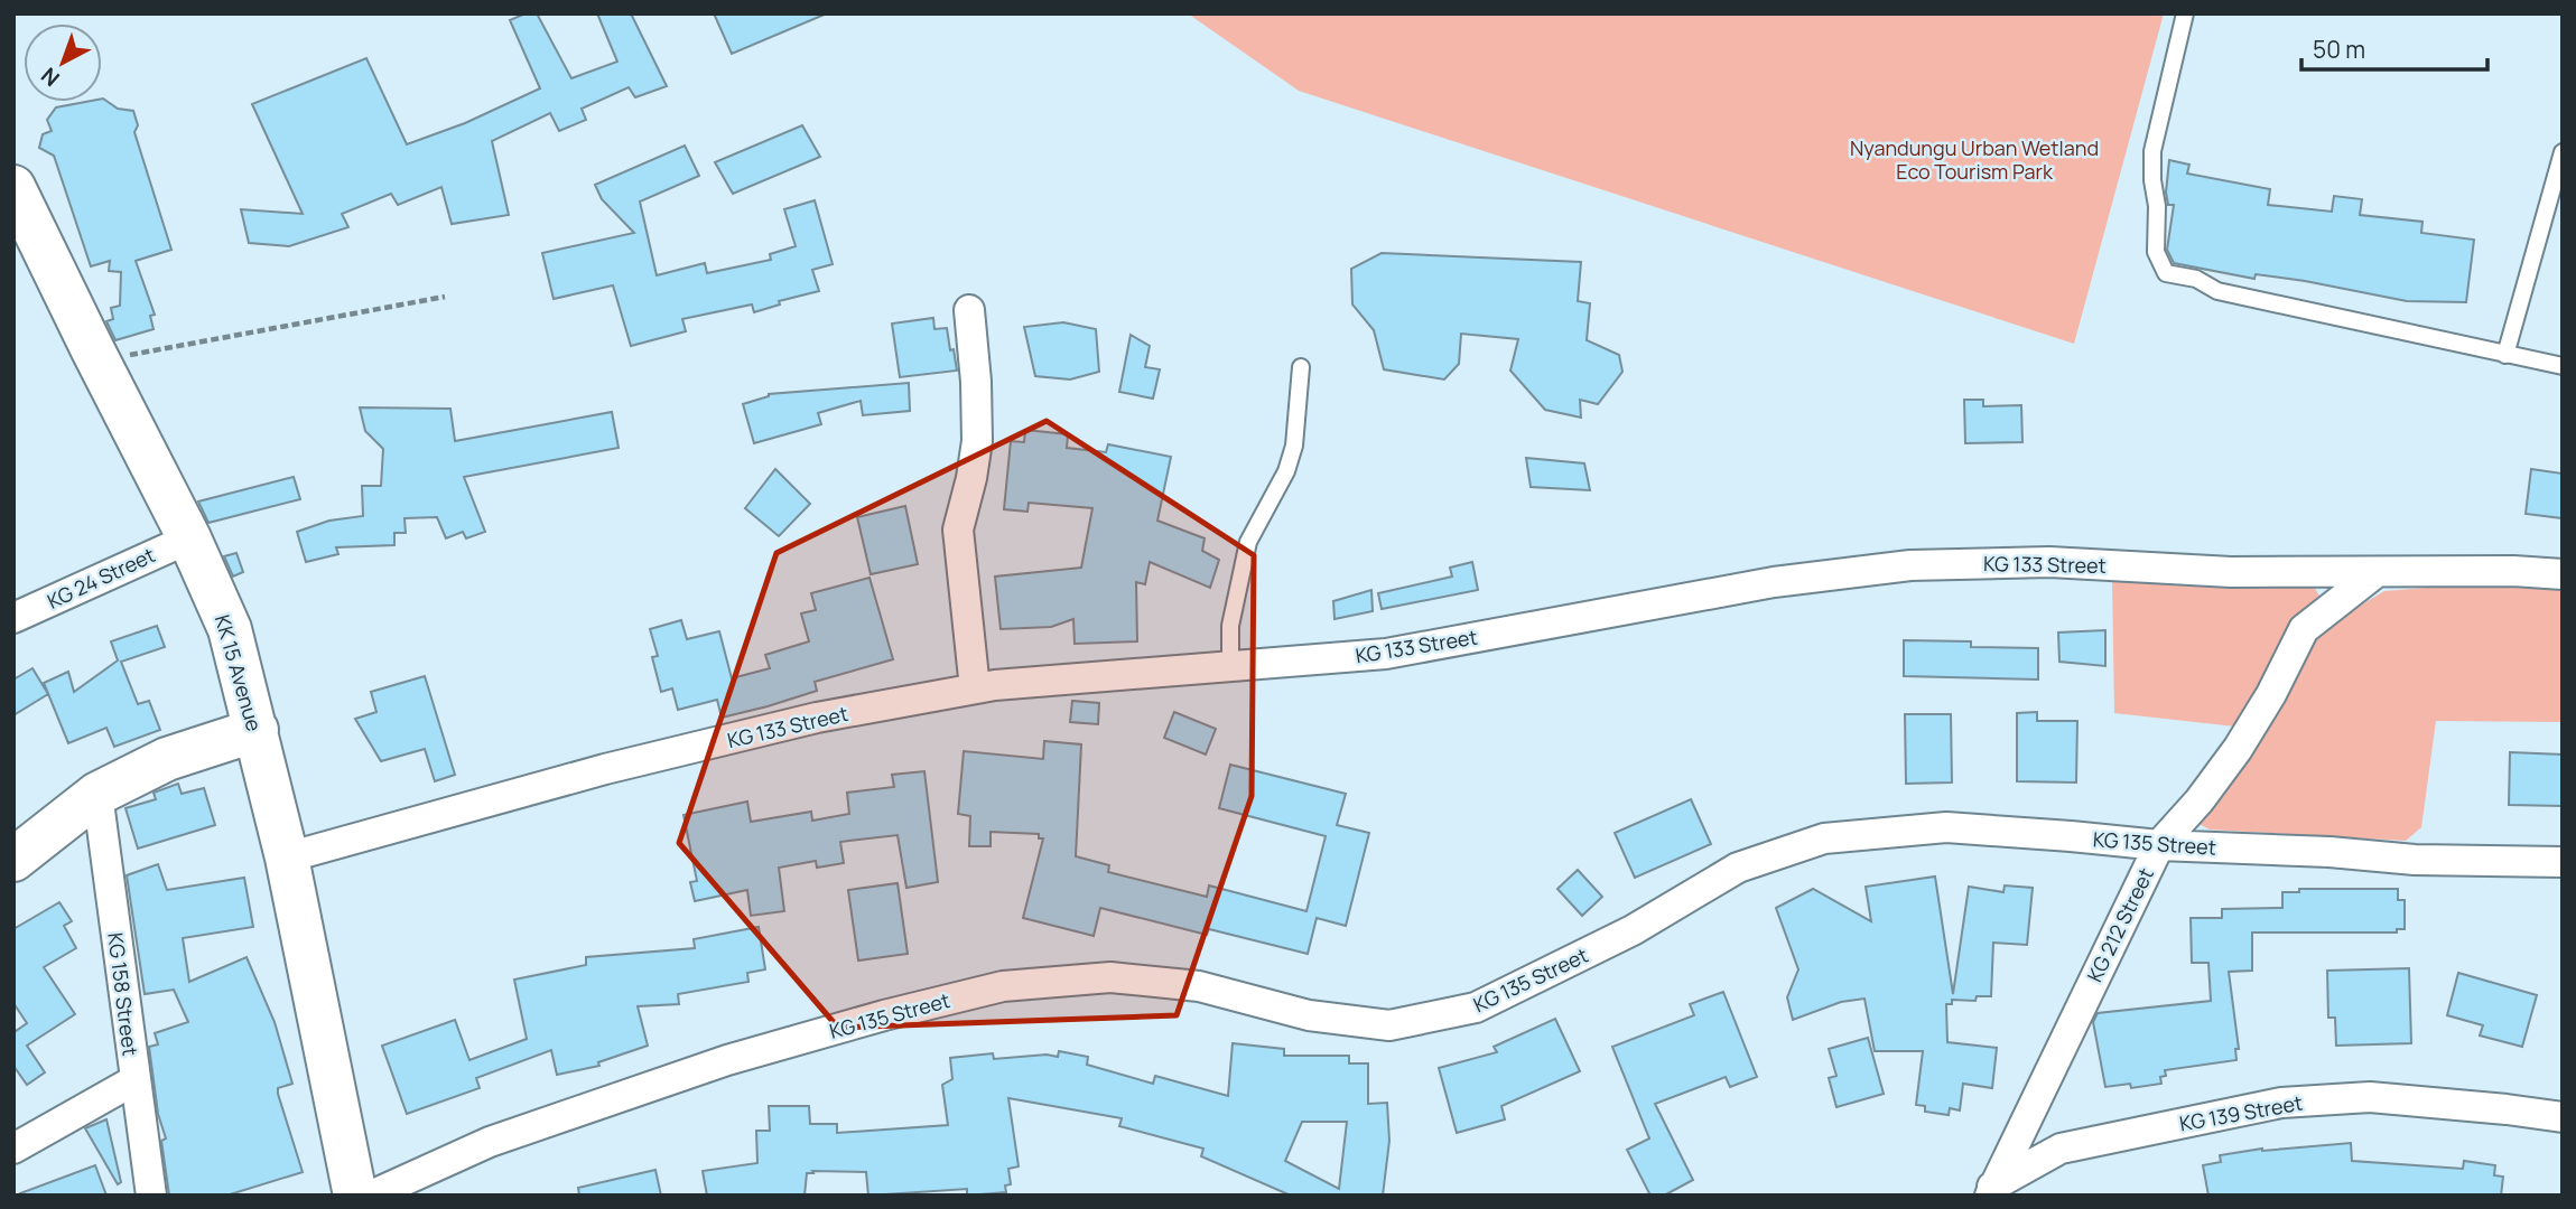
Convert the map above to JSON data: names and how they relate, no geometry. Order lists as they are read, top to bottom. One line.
{"streets":{"street":["KG 133 Street","KG 24 Street","KK 15 Avenue","KG 135 Street","KG 212 Street","KG 158 Street","KG 139 Street"]},"crossings":[["KG 133 Street","KK 15 Avenue"],["KG 133 Street","KG 212 Street"],["KG 24 Street","KK 15 Avenue"],["KG 135 Street","KG 212 Street"],["KG 212 Street","KG 139 Street"]],"parks":["Nyandungu Urban Wetland Eco Tourism Park"],"scale_bar":"50 m","north":"bottom left"}
